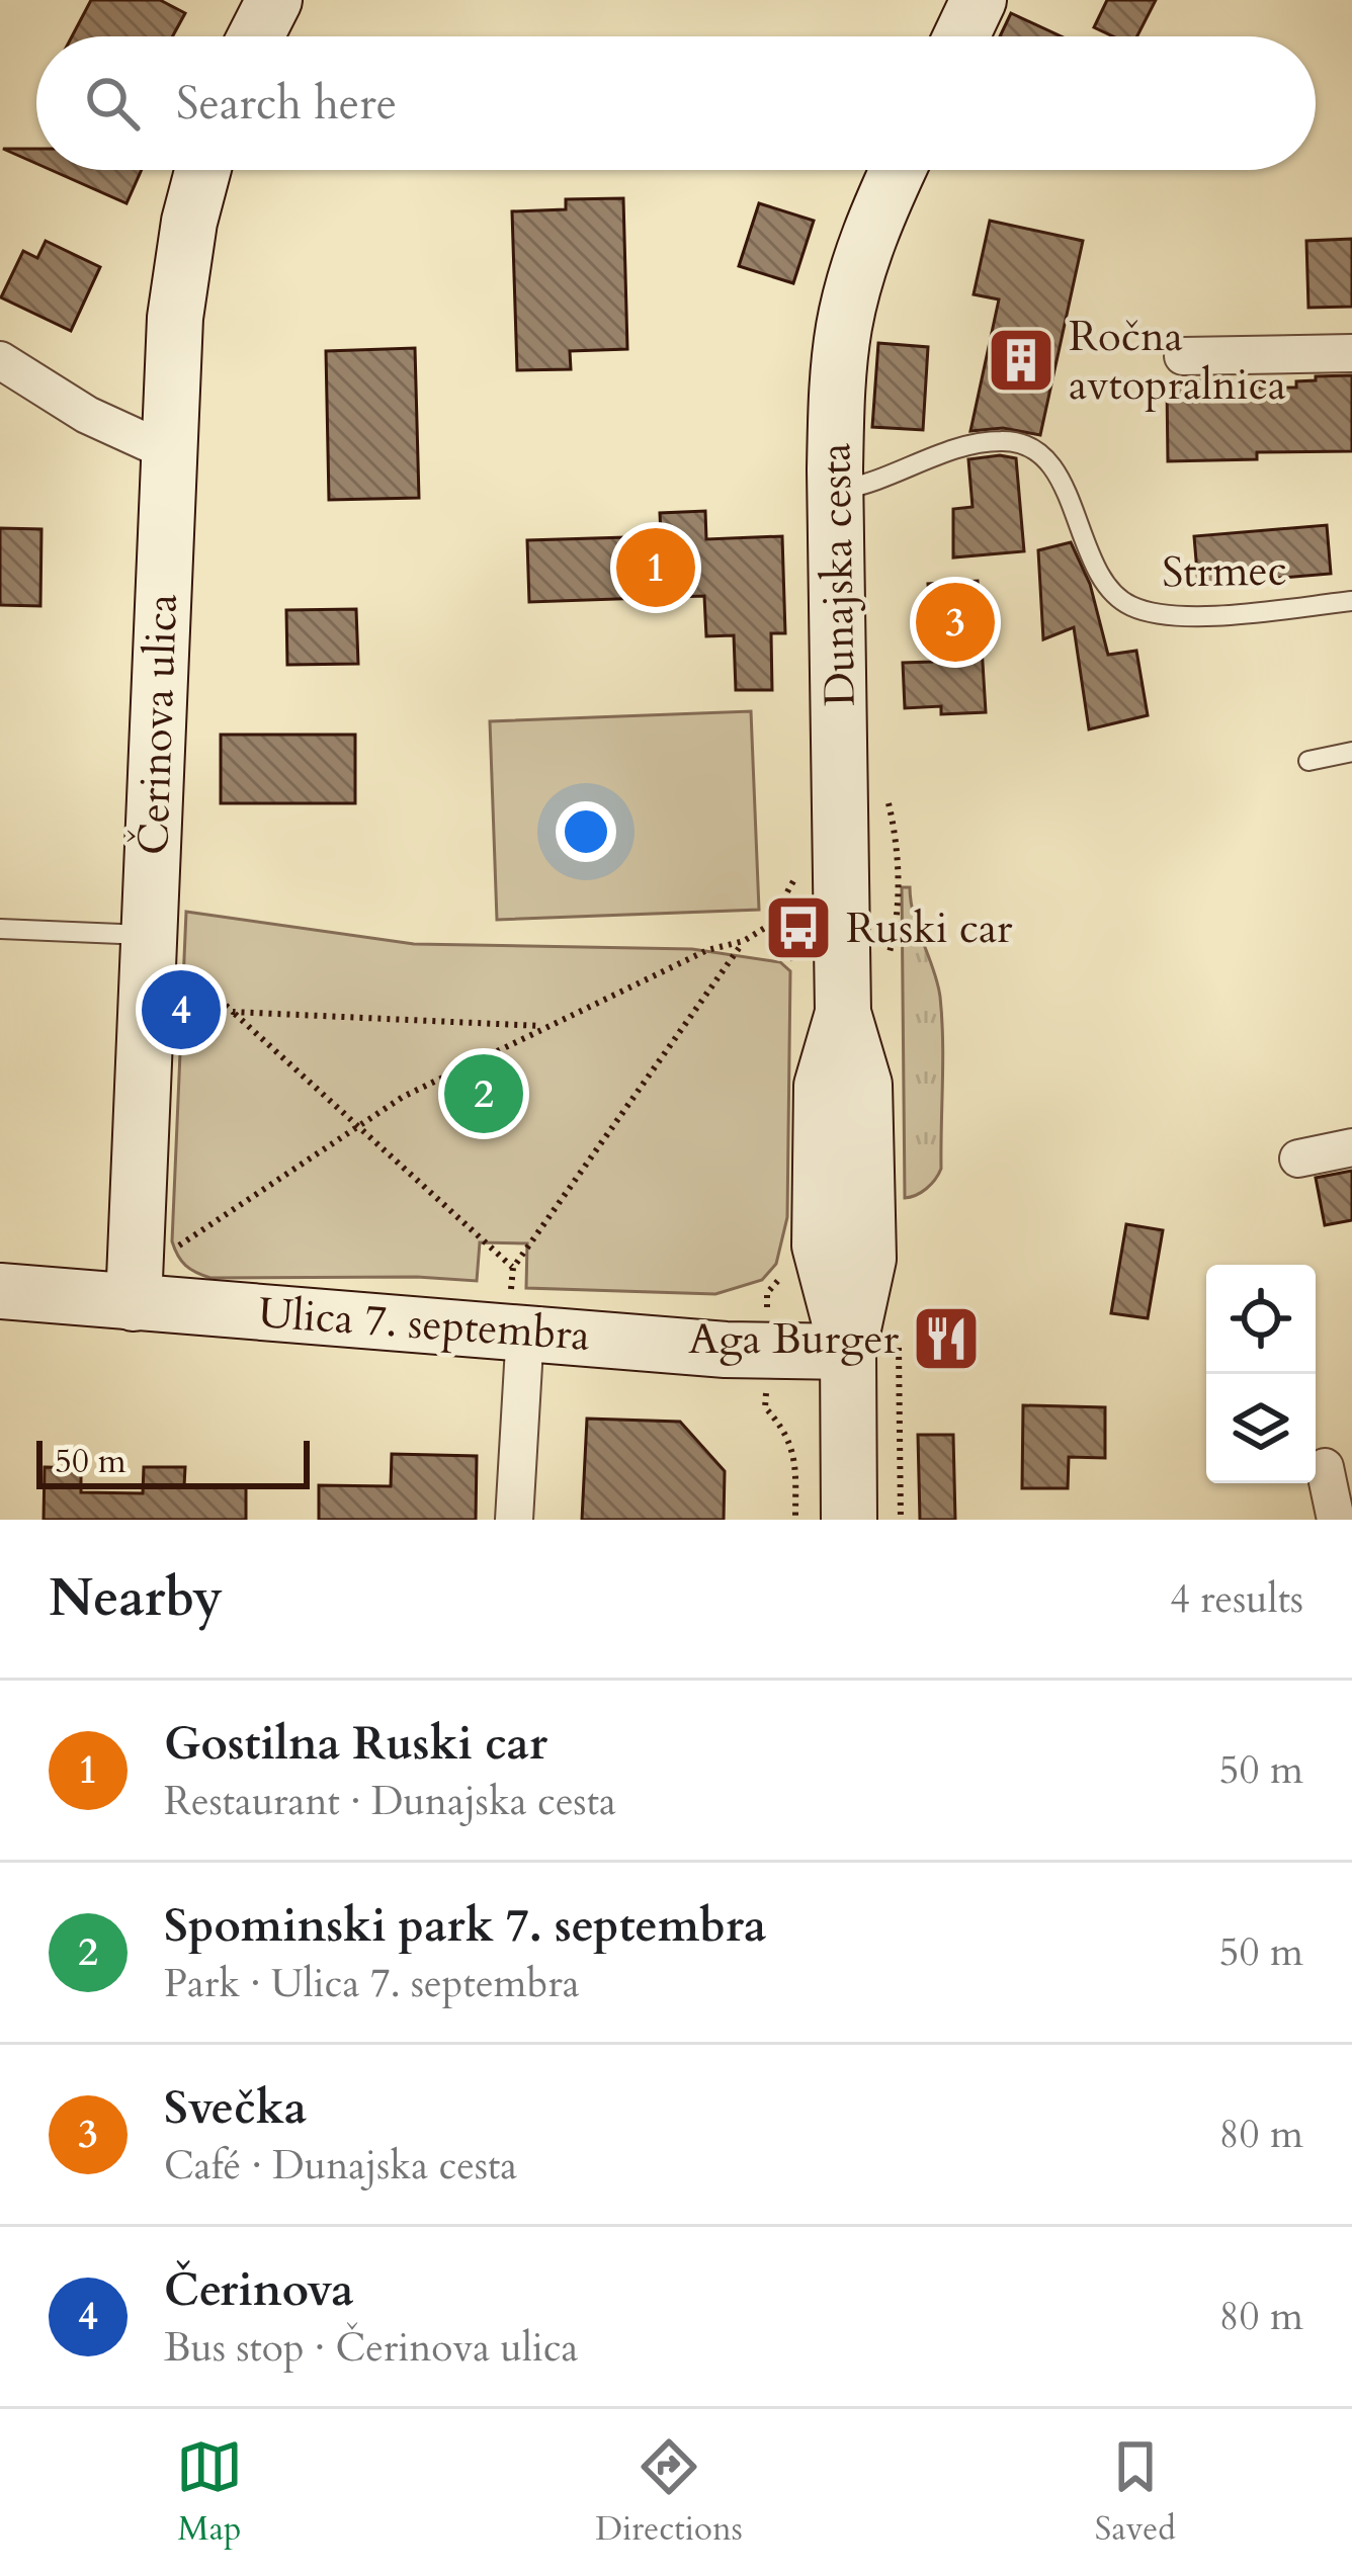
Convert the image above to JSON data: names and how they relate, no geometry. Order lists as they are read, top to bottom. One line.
{"streets":{"street":["Dunajska cesta","Čerinova ulica","Ulica 7. septembra"],"lane":["Strmec"]},"crossings":[["Strmec","Dunajska cesta"],["Dunajska cesta","Ulica 7. septembra"],["Čerinova ulica","Ulica 7. septembra"]],"places":{"building":["Ročna avtopralnica"],"bus stop":["Ruski car"],"restaurant":["Aga Burger"]},"scale_bar":"50 m","page":{"search":"Search here","pins":["1","3","4","2"],"scale":"50 m","heading":["Nearby","4 results"],"list":[{"mark":"1","name":"Gostilna Ruski car","note":"Restaurant · Dunajska cesta","value":"50 m"},{"mark":"2","name":"Spominski park 7. septembra","note":"Park · Ulica 7. septembra","value":"50 m"},{"mark":"3","name":"Svečka","note":"Café · Dunajska cesta","value":"80 m"},{"mark":"4","name":"Čerinova","note":"Bus stop · Čerinova ulica","value":"80 m"}],"nav":["Map","Directions","Saved"]}}
